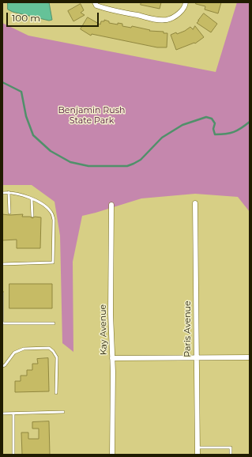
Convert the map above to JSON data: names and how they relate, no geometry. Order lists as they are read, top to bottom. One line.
{"streets":{"street":["Paris Avenue","Kay Avenue"]},"parks":["Benjamin Rush State Park"],"scale_bar":"100 m"}
